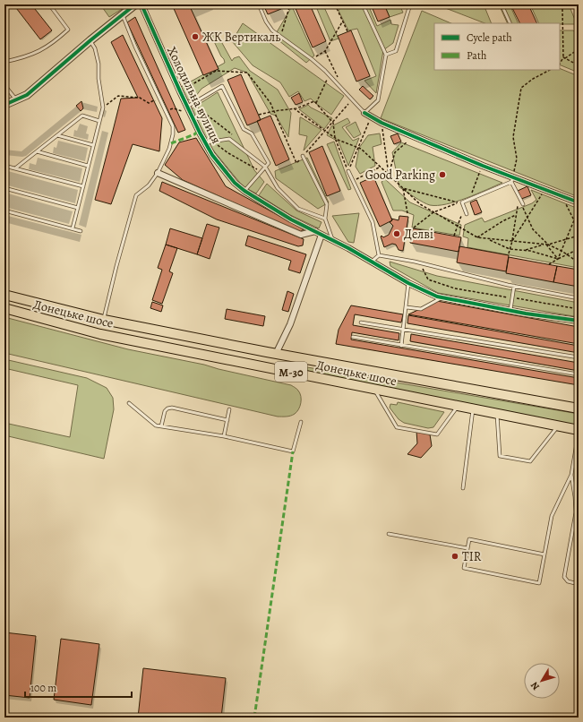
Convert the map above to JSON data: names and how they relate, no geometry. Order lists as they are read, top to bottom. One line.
{"streets":{"highway":["Донецьке шосе","М-30"],"street":["Холодильна вулиця"]},"places":["ЖК Вертикаль","Good Parking","Делві","TIR"],"legend":["Cycle path","Path"],"scale_bar":"100 m","north":"bottom left"}
